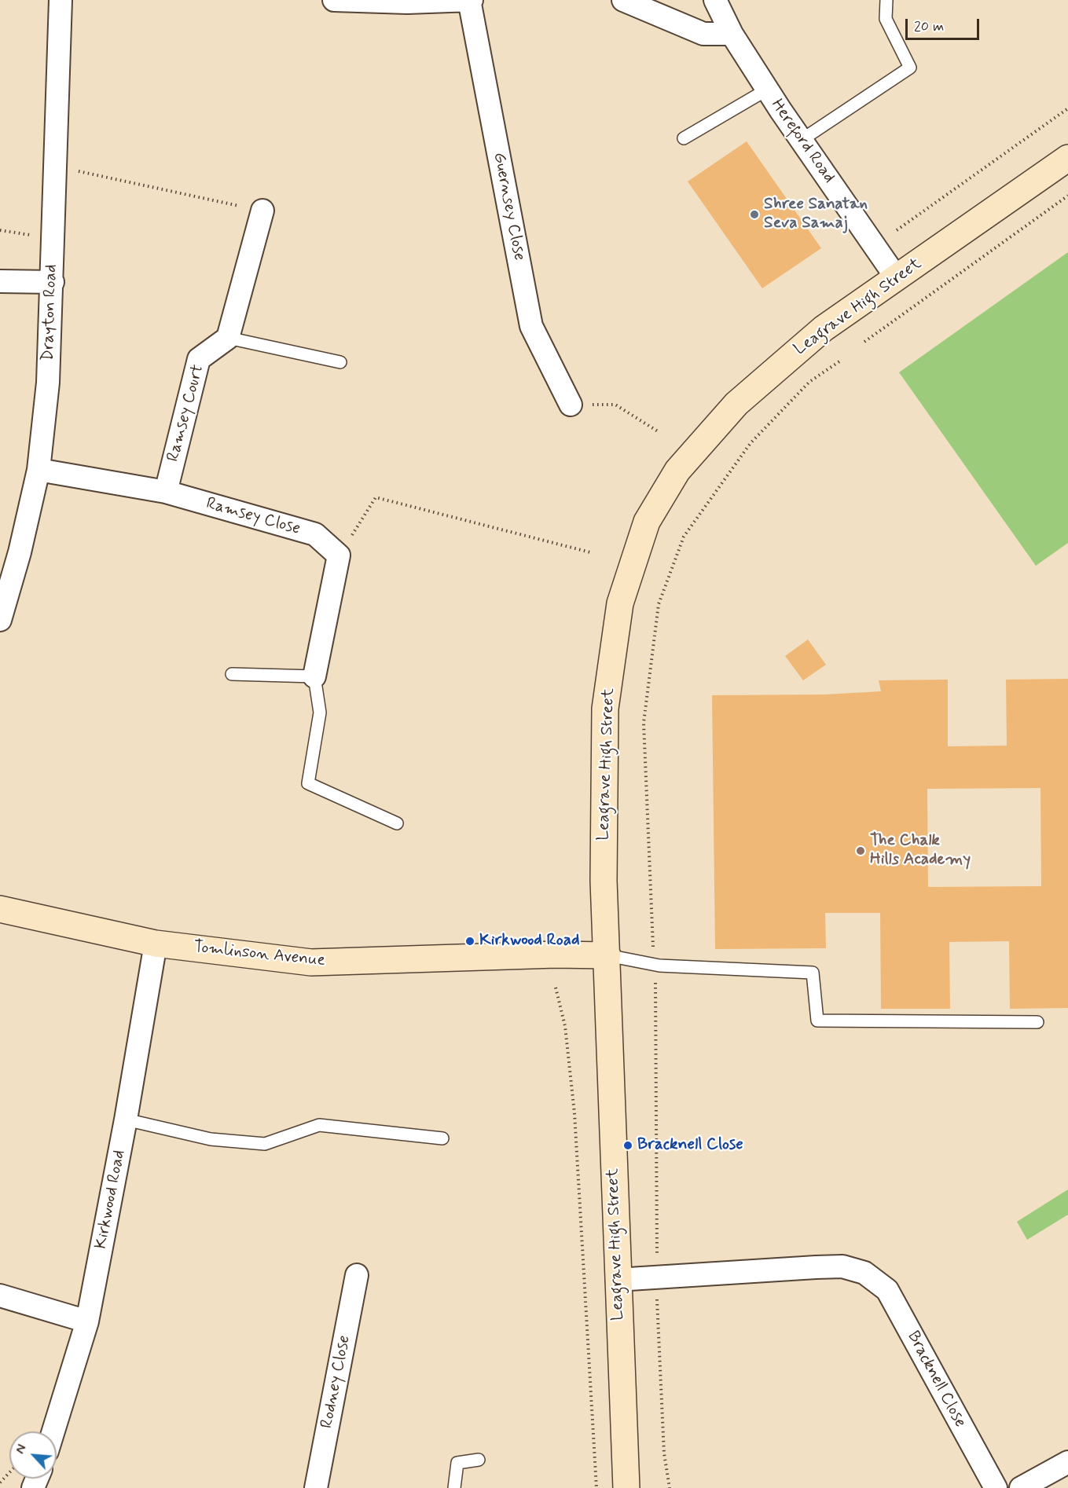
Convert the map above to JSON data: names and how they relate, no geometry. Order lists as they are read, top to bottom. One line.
{"streets":{"street":["Hereford Road","Guernsey Close","Leagrave High Street","Drayton Road","Ramsey Court","Ramsey Close","Tomlinson Avenue","Kirkwood Road","Bracknell Close","Rodney Close"]},"crossings":[["Hereford Road","Leagrave High Street"],["Leagrave High Street","Tomlinson Avenue"],["Leagrave High Street","Bracknell Close"],["Drayton Road","Ramsey Close"],["Ramsey Court","Ramsey Close"],["Tomlinson Avenue","Kirkwood Road"]],"places":["Shree Sanatan Seva Samaj","The Chalk Hills Academy","Kirkwood Road","Bracknell Close"],"scale_bar":"20 m","north":"top left"}
